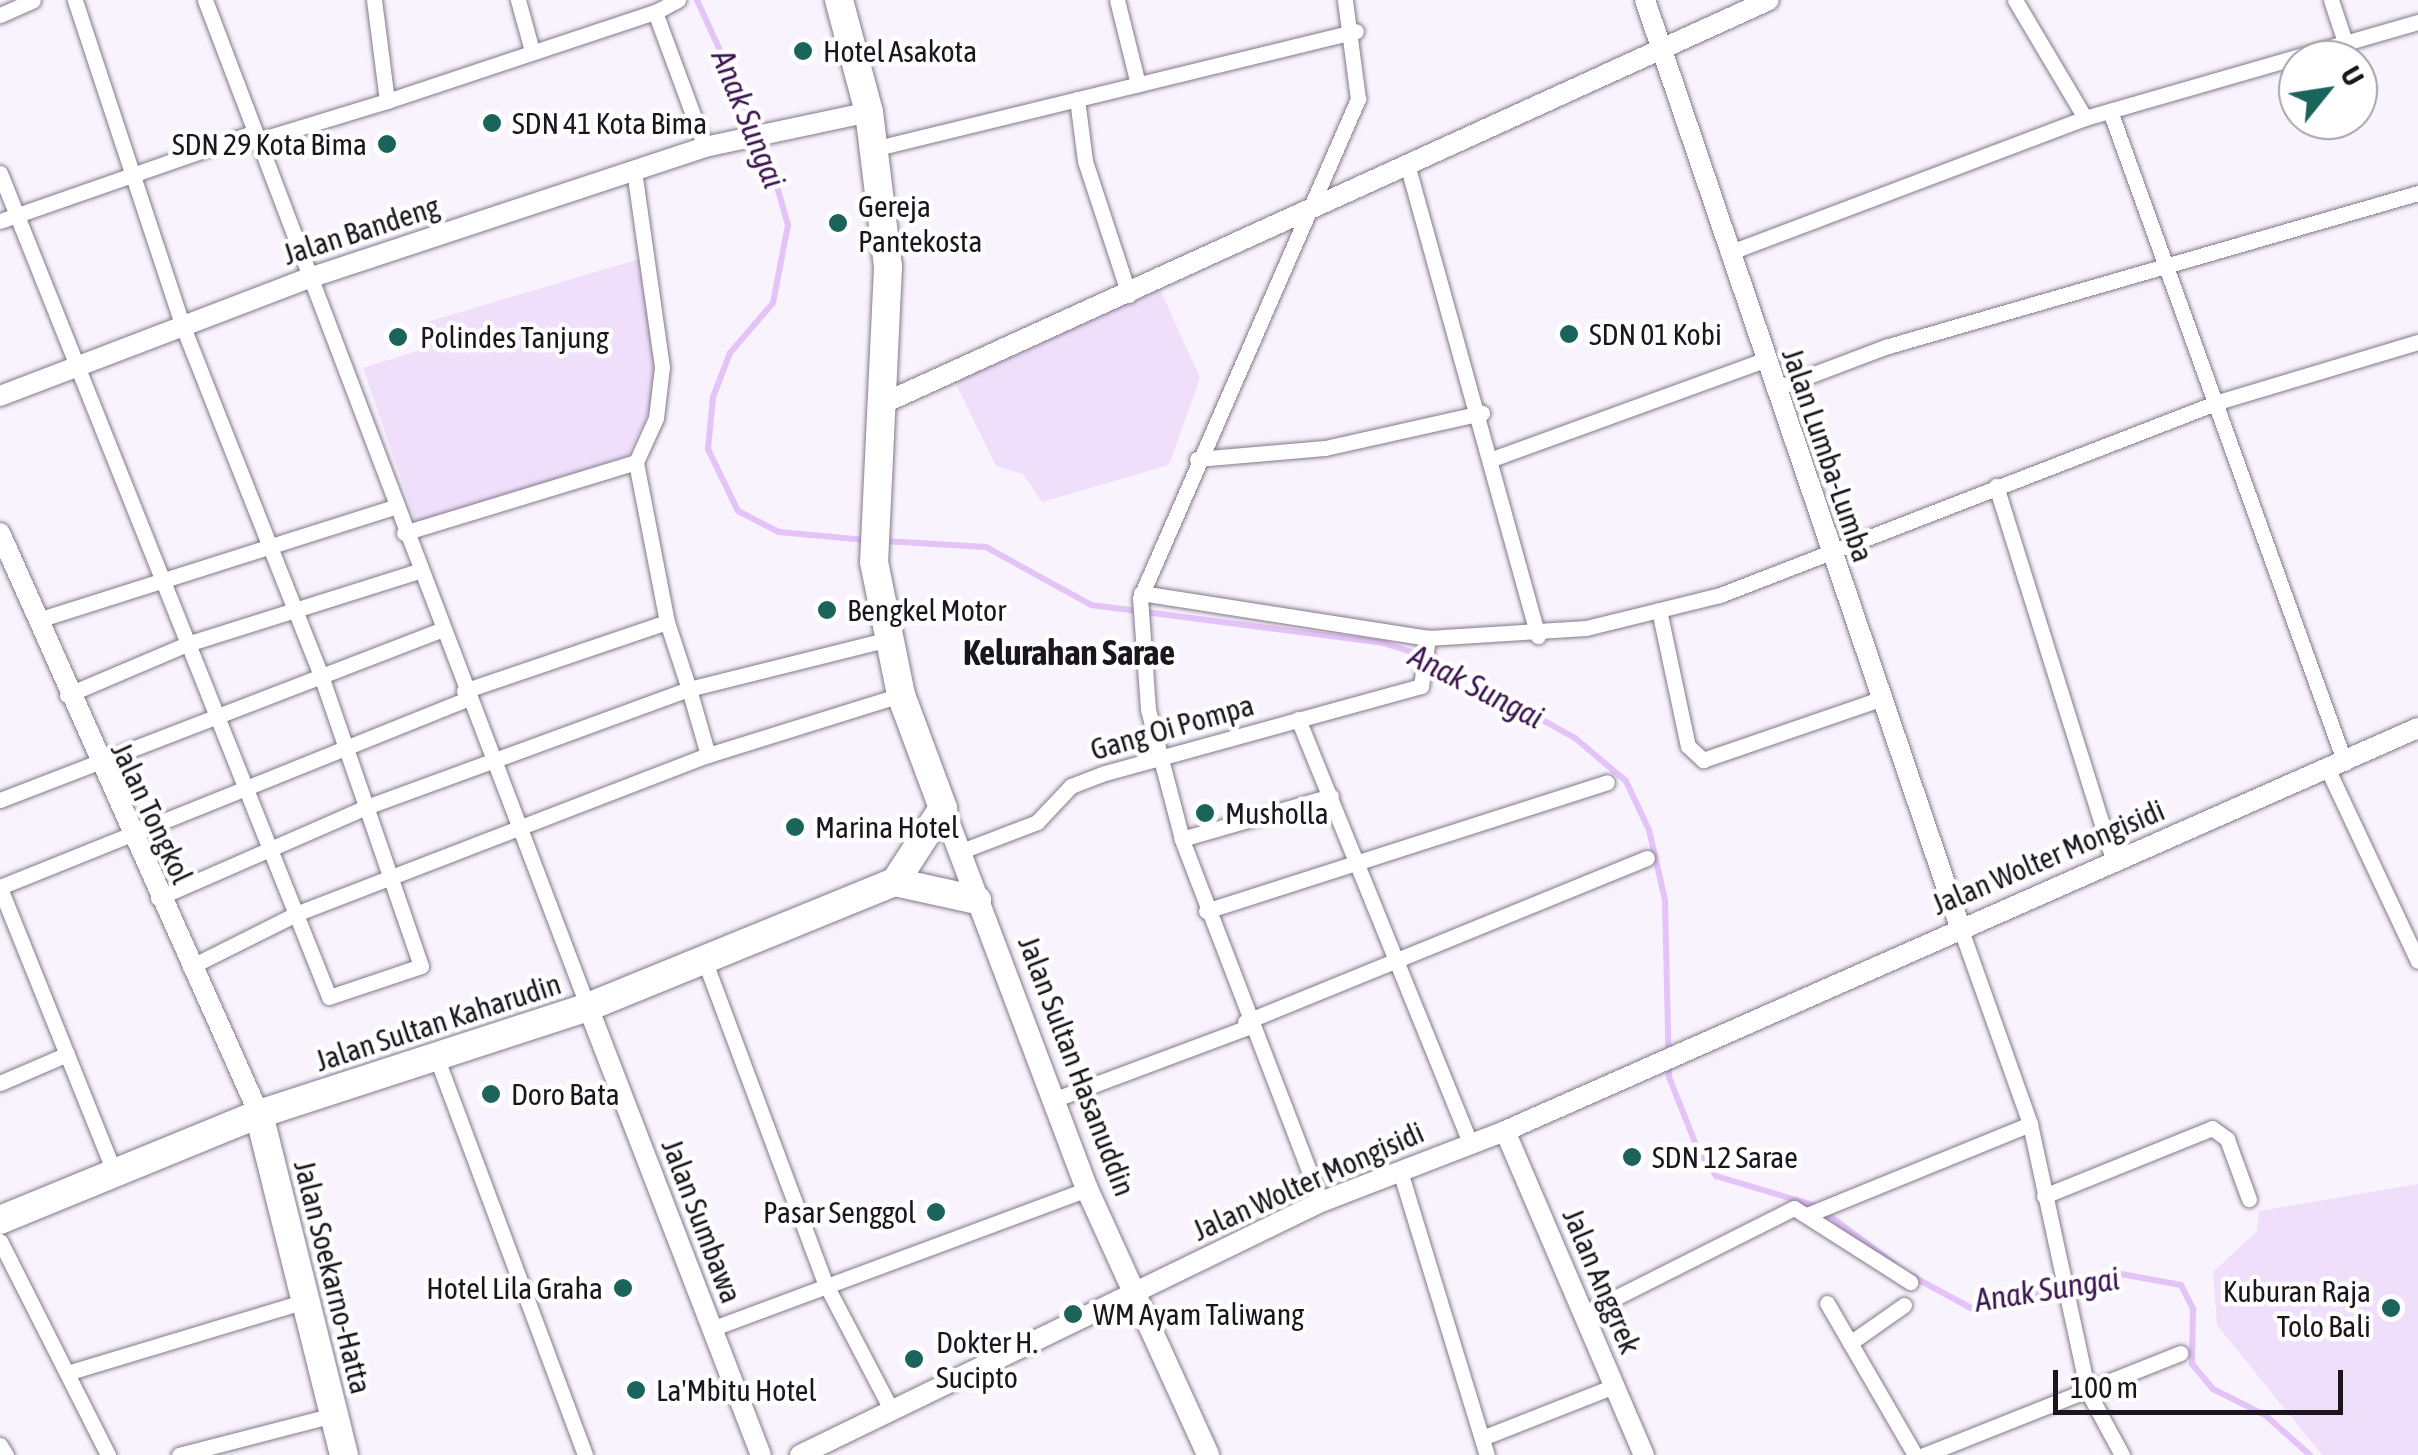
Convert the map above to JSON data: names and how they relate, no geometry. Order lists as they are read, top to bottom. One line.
{"streets":{"highway":["Jalan Sultan Kaharudin","Jalan Sultan Hasanuddin","Jalan Soekarno-Hatta"],"street":["Jalan Bandeng","Jalan Lumba-Lumba","Gang Oi Pompa","Jalan Tongkol","Jalan Wolter Mongisidi","Jalan Sumbawa","Jalan Anggrek"]},"crossings":[["Jalan Bandeng","Jalan Sultan Hasanuddin"],["Jalan Lumba-Lumba","Jalan Wolter Mongisidi"],["Gang Oi Pompa","Jalan Sultan Hasanuddin"],["Jalan Tongkol","Jalan Sultan Kaharudin"],["Jalan Tongkol","Jalan Soekarno-Hatta"],["Jalan Wolter Mongisidi","Jalan Sultan Hasanuddin"],["Jalan Wolter Mongisidi","Jalan Anggrek"],["Jalan Sultan Kaharudin","Jalan Sumbawa"],["Jalan Sultan Kaharudin","Jalan Soekarno-Hatta"]],"districts":["Kelurahan Sarae"],"water":["Anak Sungai"],"places":["Hotel Asakota","SDN 41 Kota Bima","SDN 29 Kota Bima","Gereja Pantekosta","SDN 01 Kobi","Polindes Tanjung","Bengkel Motor","Musholla","Marina Hotel","Doro Bata","SDN 12 Sarae","Pasar Senggol","Hotel Lila Graha","Kuburan Raja Tolo Bali","WM Ayam Taliwang","Dokter H. Sucipto","La'Mbitu Hotel"],"scale_bar":"100 m","north":"top right"}
